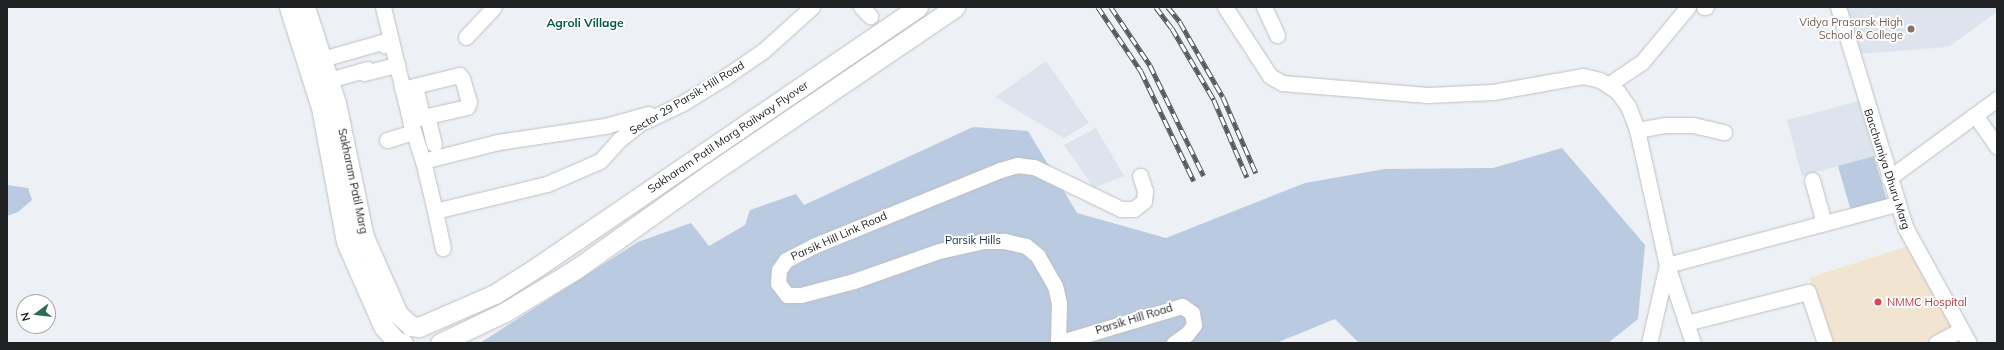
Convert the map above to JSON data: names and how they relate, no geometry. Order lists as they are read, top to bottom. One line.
{"streets":{"main road":["Sakharam Patil Marg Railway Flyover","Sakharam Patil Marg"],"street":["Sector 29 Parsik Hill Road","Bacchumiya Dhuru Marg","Parsik Hill Link Road","Parsik Hill Road"]},"crossings":[["Sakharam Patil Marg Railway Flyover","Sakharam Patil Marg"],["Parsik Hill Link Road","Parsik Hill Road"]],"districts":["Agroli Village"],"parks":["Parsik Hills"],"places":["Vidya Prasarsk High School & College","NMMC Hospital"],"north":"left"}
